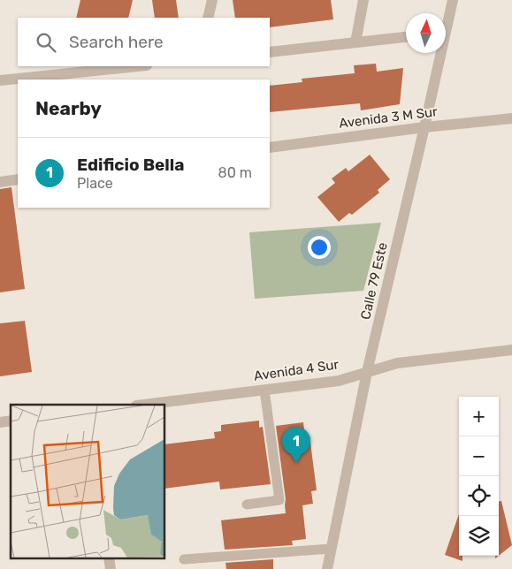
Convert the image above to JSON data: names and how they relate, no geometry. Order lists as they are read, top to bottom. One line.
{"streets":{"street":["Avenida 3 M Sur","Calle 79 Este","Avenida 4 Sur"]},"crossings":[["Avenida 3 M Sur","Calle 79 Este"],["Calle 79 Este","Avenida 4 Sur"]],"north":"top","page":{"search":"Search here","heading":"Nearby","list":[{"mark":"1","name":"Edificio Bella","note":"Place","value":"80 m"}],"map_buttons":["+","−"],"pins":"1"}}
